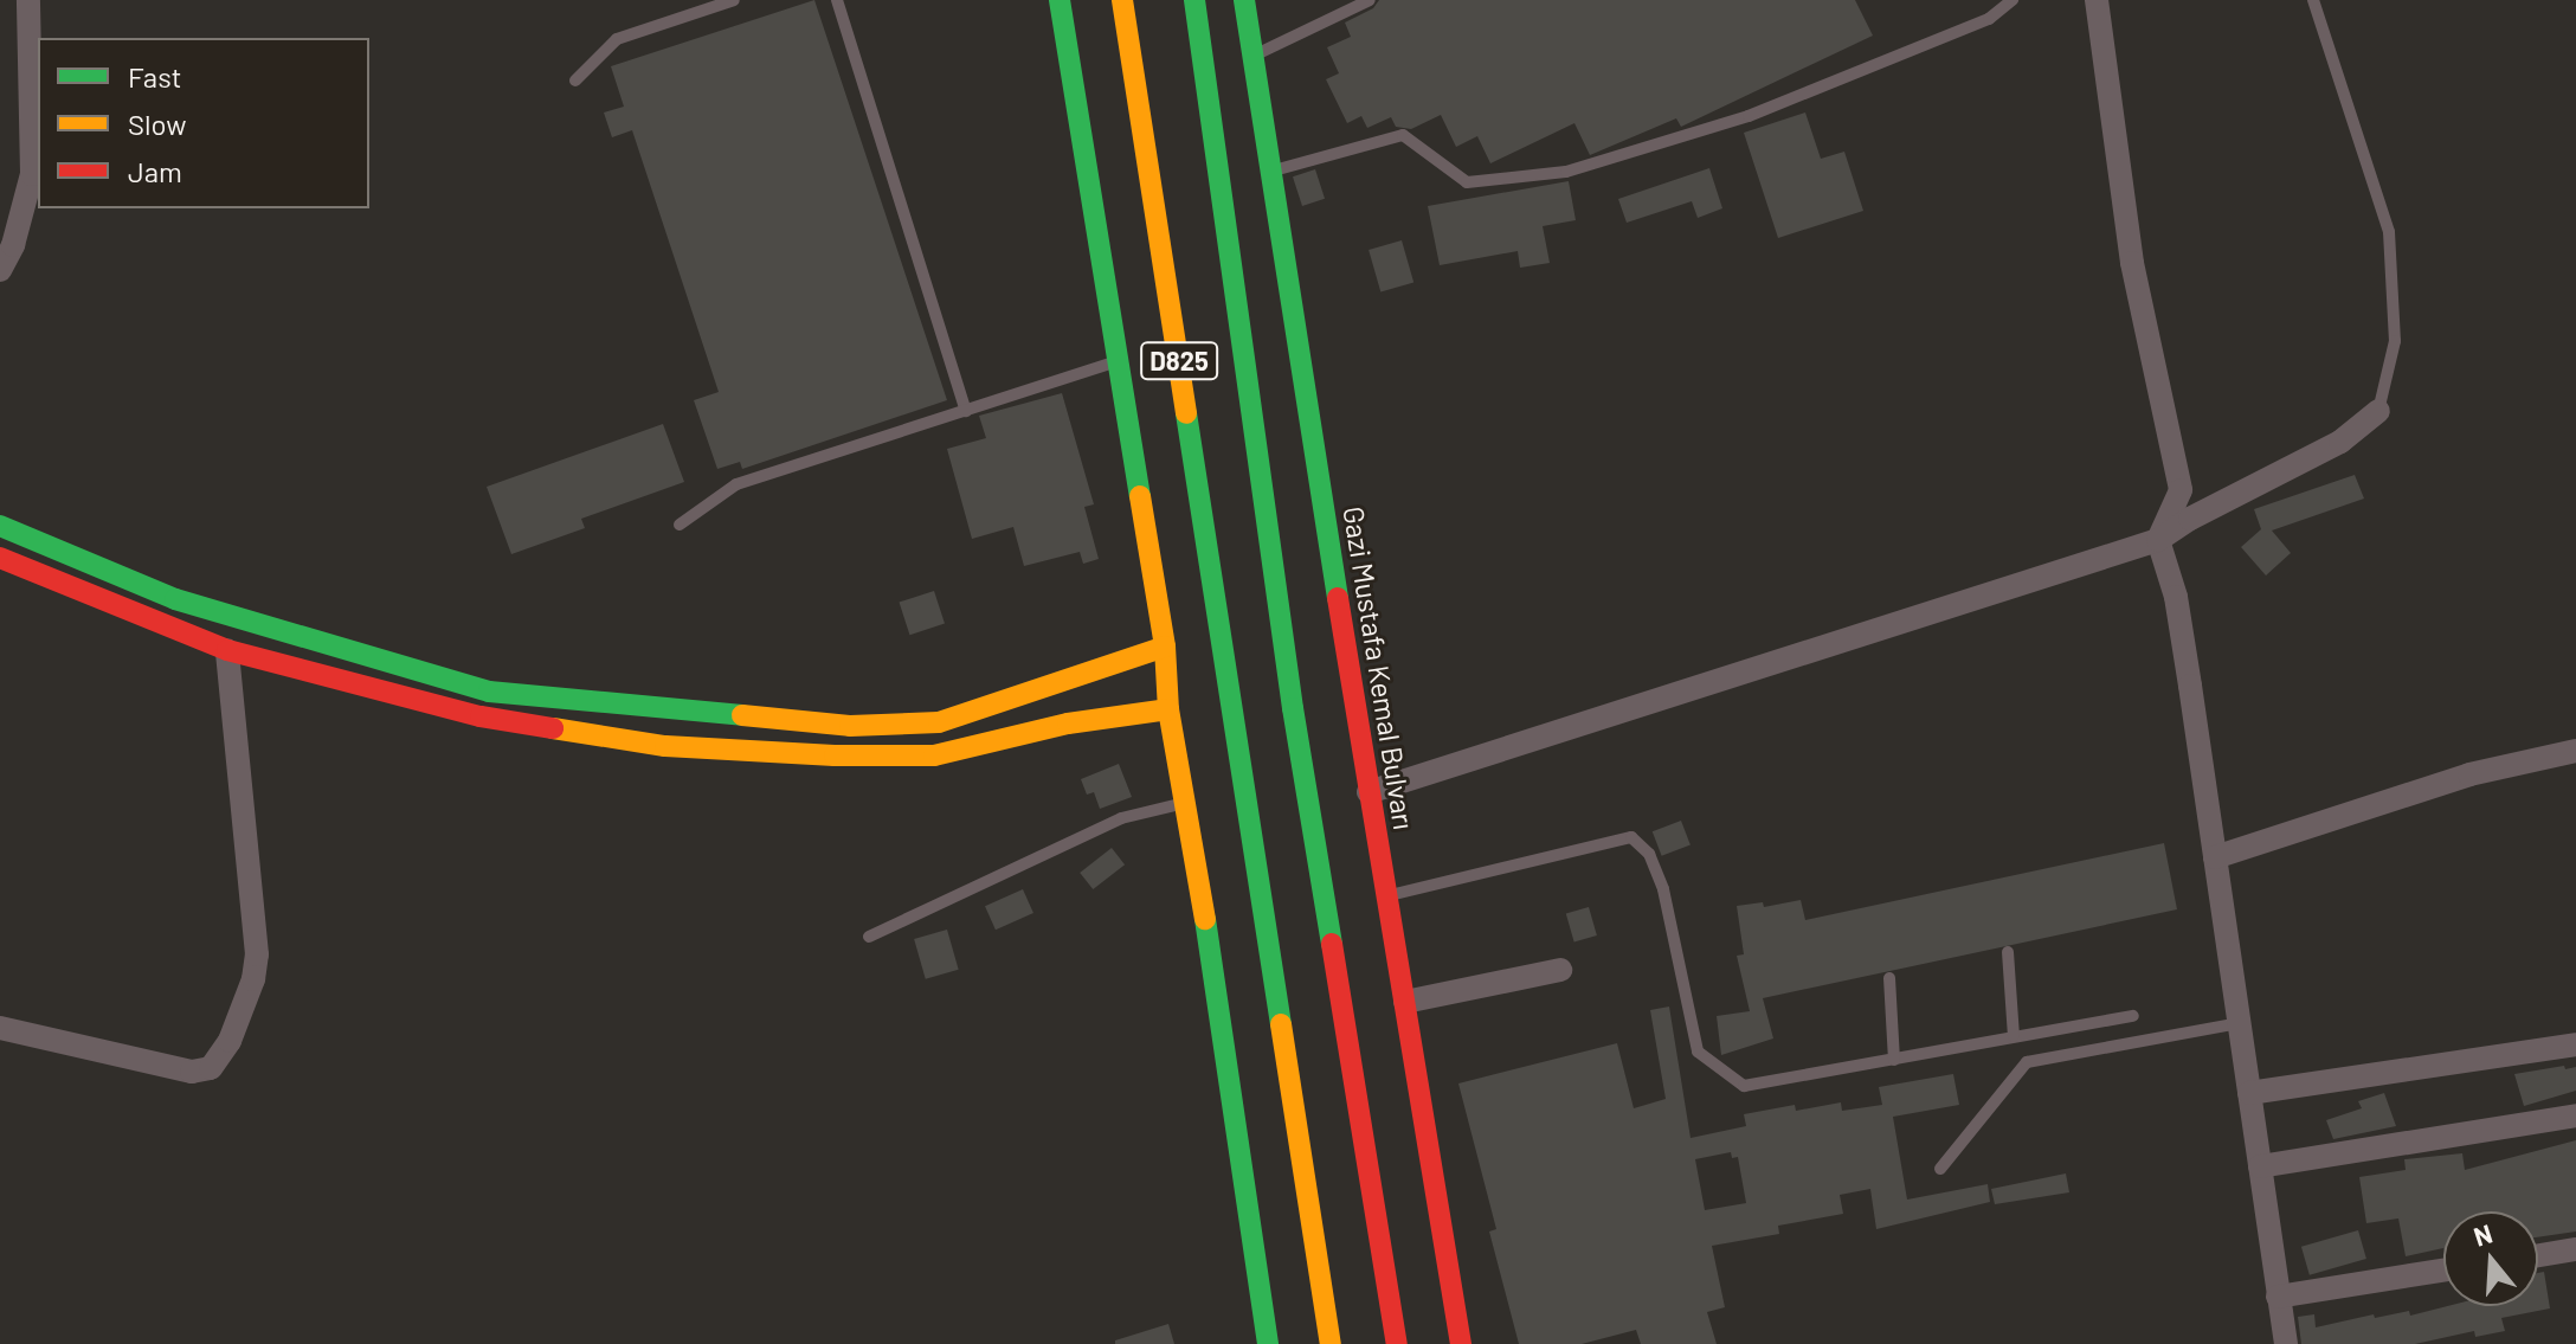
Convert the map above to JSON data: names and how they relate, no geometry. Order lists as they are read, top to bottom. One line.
{"streets":{"main road":["D825","Gazi Mustafa Kemal Bulvarı"]},"legend":["Fast","Slow","Jam"],"north":"top"}
